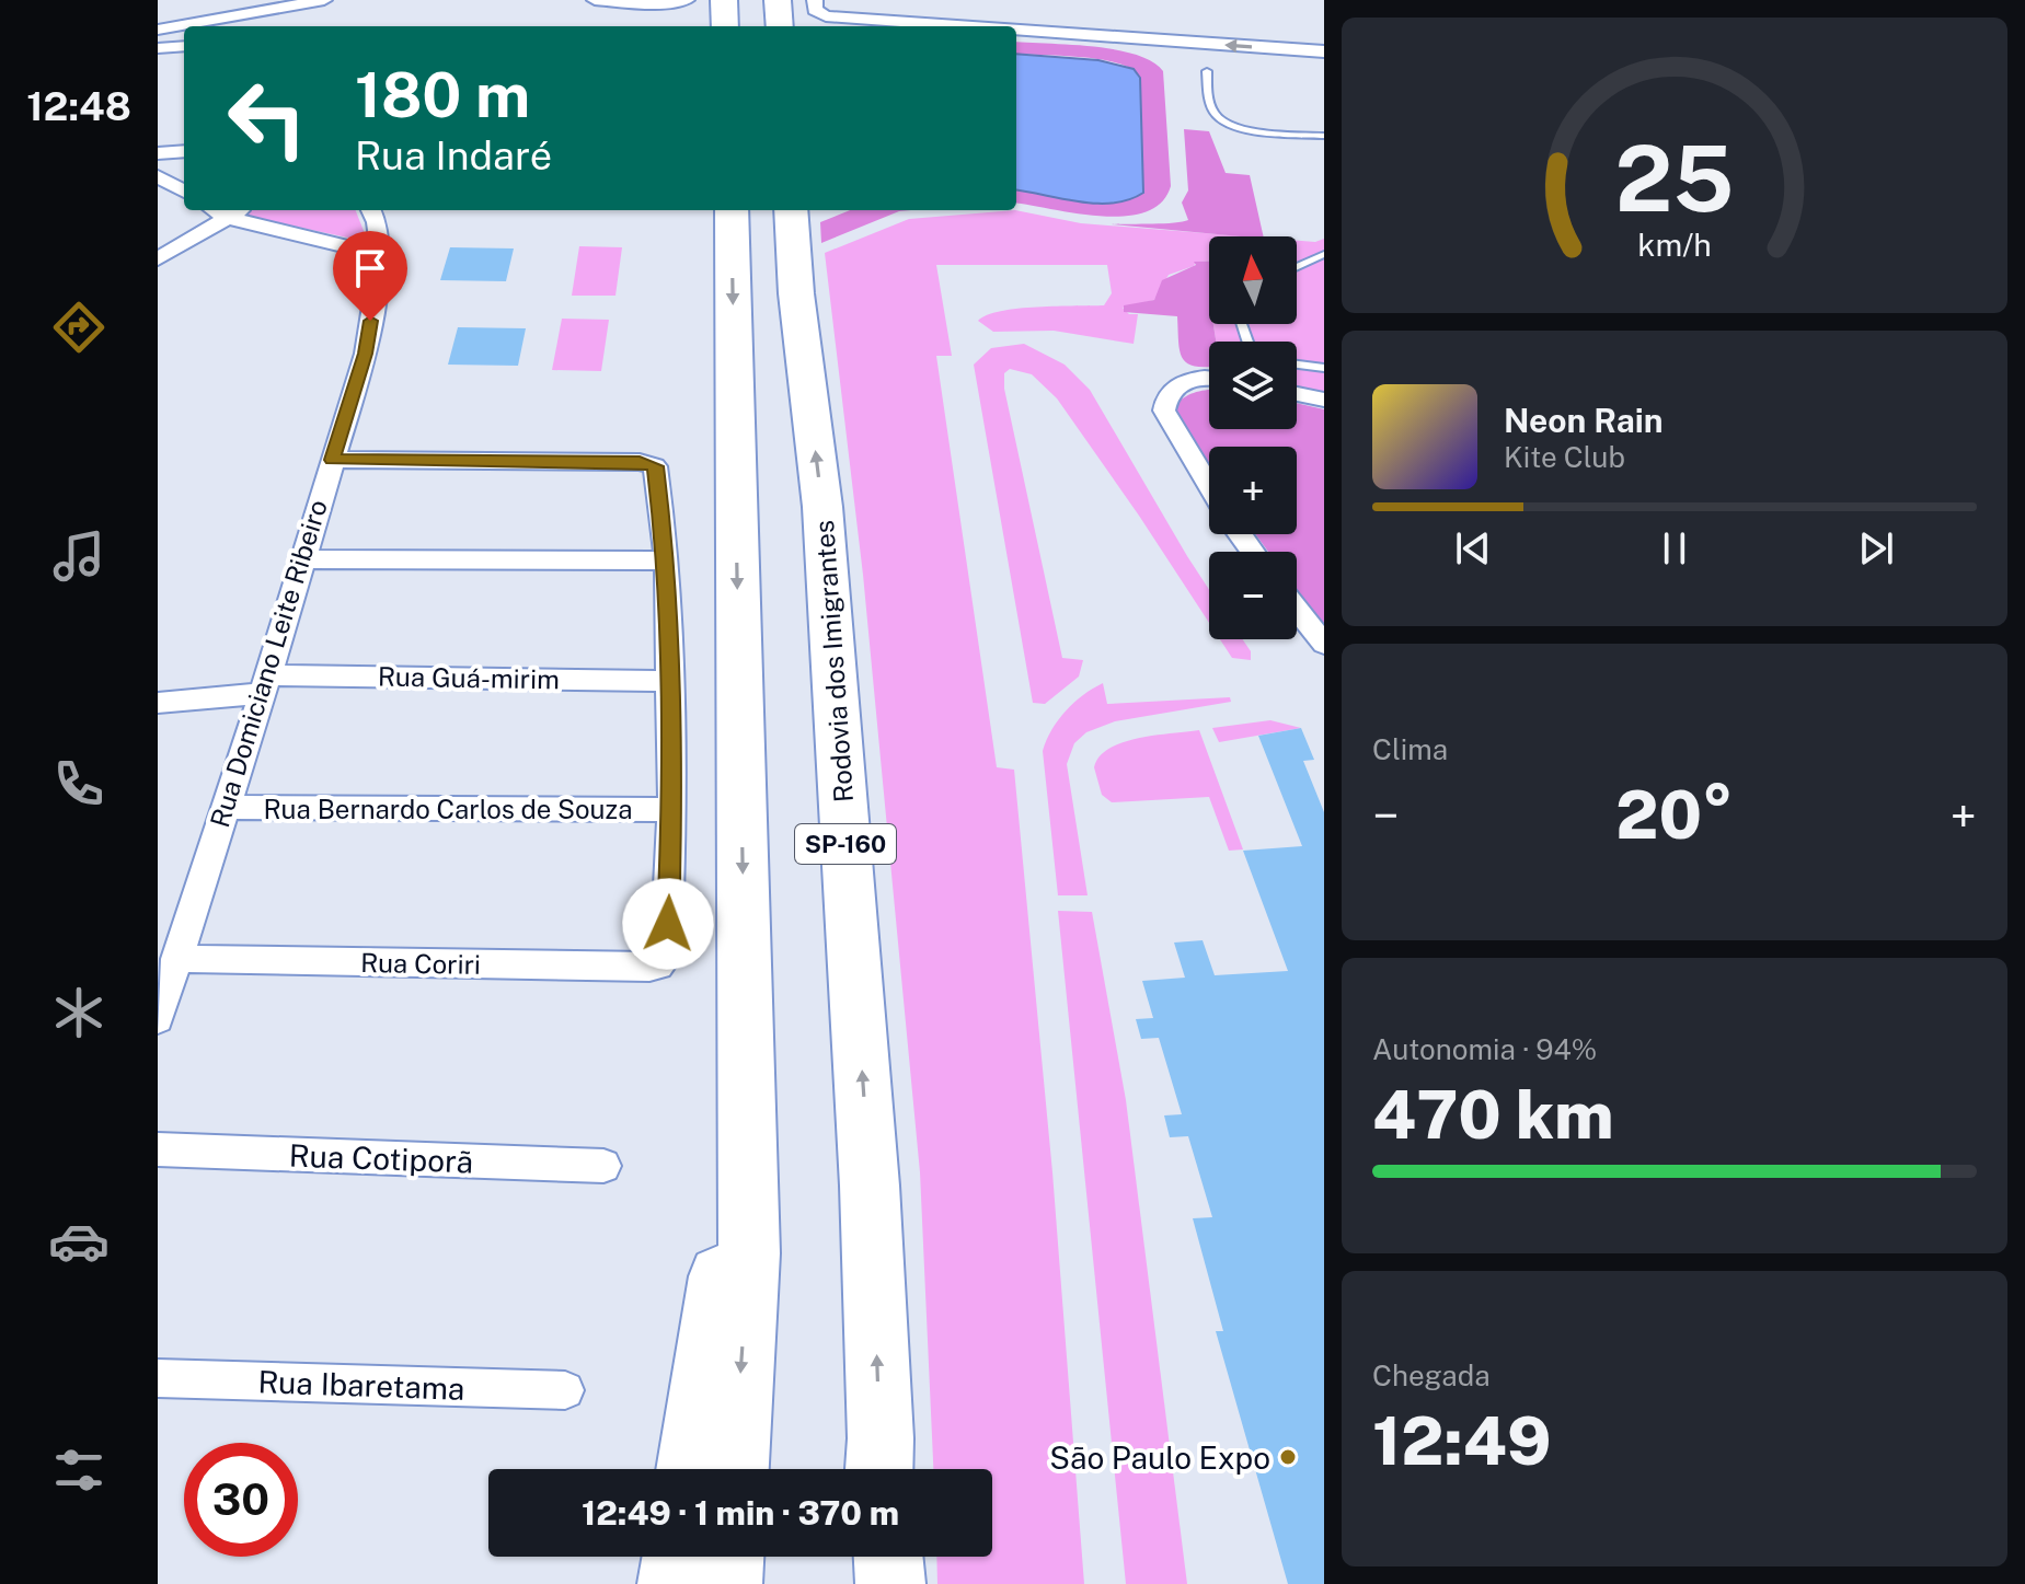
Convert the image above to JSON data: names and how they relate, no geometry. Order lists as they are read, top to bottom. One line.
{"streets":{"highway":["Rodovia dos Imigrantes","SP-160"],"street":["Rua Domiciano Leite Ribeiro","Rua Guá-mirim","Rua Bernardo Carlos de Souza","Rua Coriri","Rua Cotiporã","Rua Ibaretama"]},"crossings":[["Rua Domiciano Leite Ribeiro","Rua Guá-mirim"],["Rua Domiciano Leite Ribeiro","Rua Bernardo Carlos de Souza"],["Rua Domiciano Leite Ribeiro","Rua Coriri"],["Rua Bernardo Carlos de Souza","Rua Coriri"]],"places":["São Paulo Expo"],"north":"top","page":{"tabs":"12:48","turn":["180 m","Rua Indaré"],"map_buttons":["+","−"],"song":["Neon Rain","Kite Club"],"tile":["Clima",["Autonomia · 94%","470 km"],["Chegada","12:49"]],"heat":["−","20°","+"],"limit":"30","trip":"12:49 · 1 min · 370 m","gauge":["25","km/h"]}}
